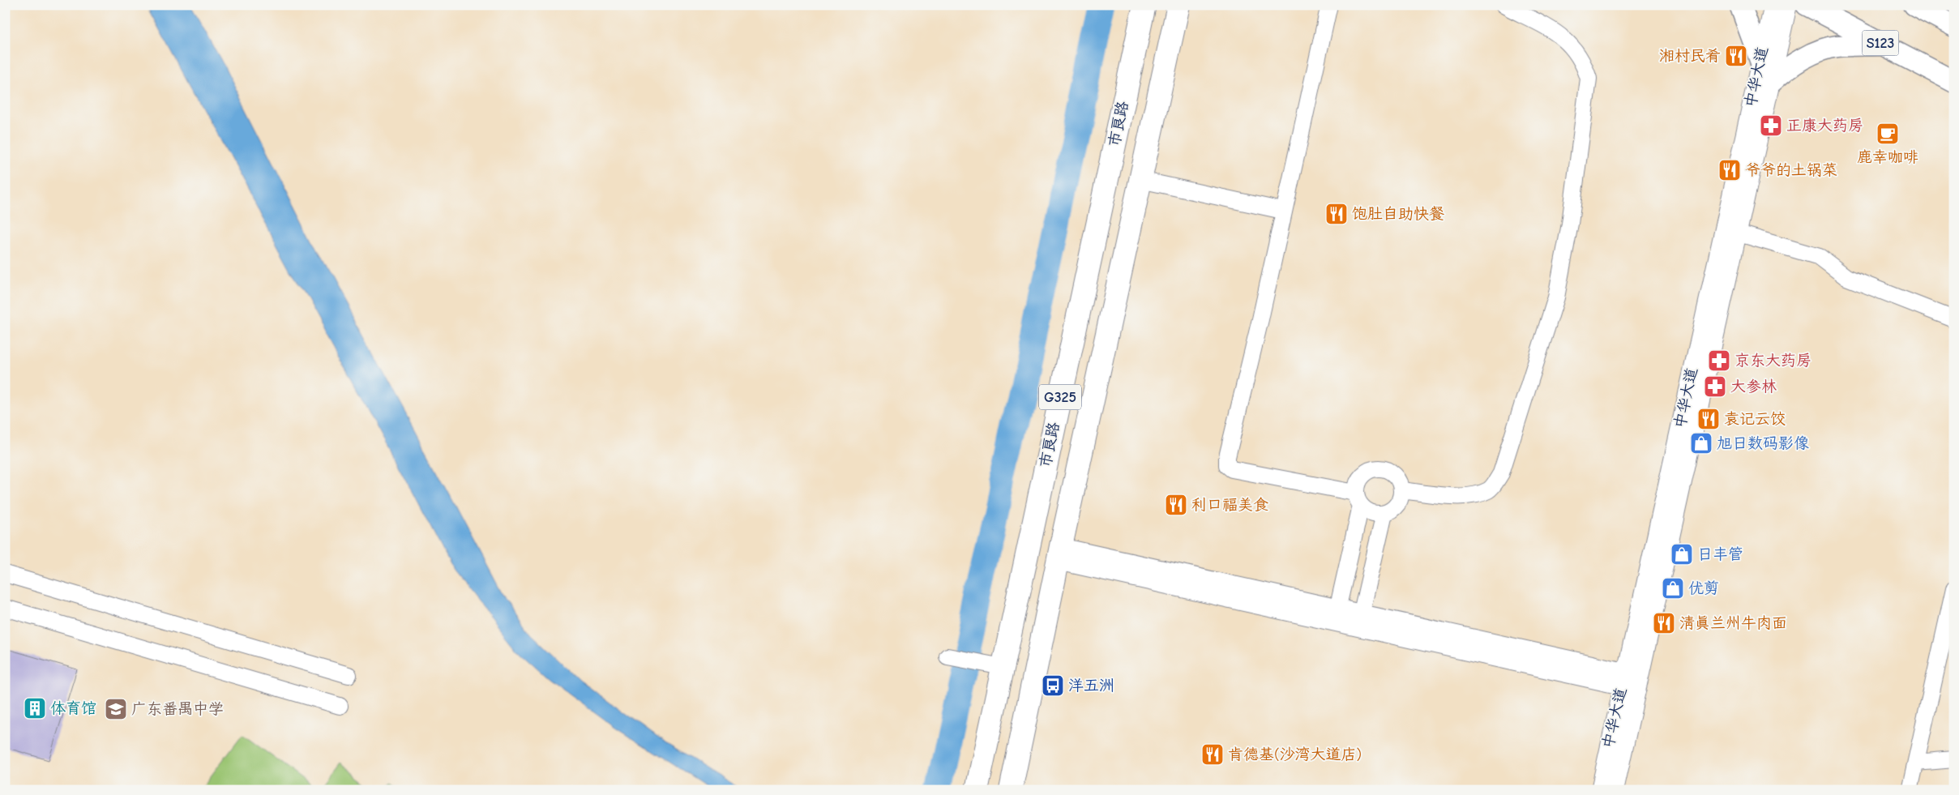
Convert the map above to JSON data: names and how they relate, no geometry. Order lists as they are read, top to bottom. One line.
{"streets":{"highway":["市良路","G325"],"main road":["S123"],"street":["中华大道"]},"places":{"restaurant":["湘村民肴","爷爷的土锅菜","饱肚自助快餐","袁记云饺","利口福美食","清真兰州牛肉面","肯德基(沙湾大道店)"],"pharmacy":["正康大药房","京东大药房","大参林"],"cafe":["鹿幸咖啡"],"shop":["旭日数码影像","日丰管","优剪"],"bus stop":["洋五洲"],"building":["体育馆"],"school or university":["广东番禺中学"]}}
